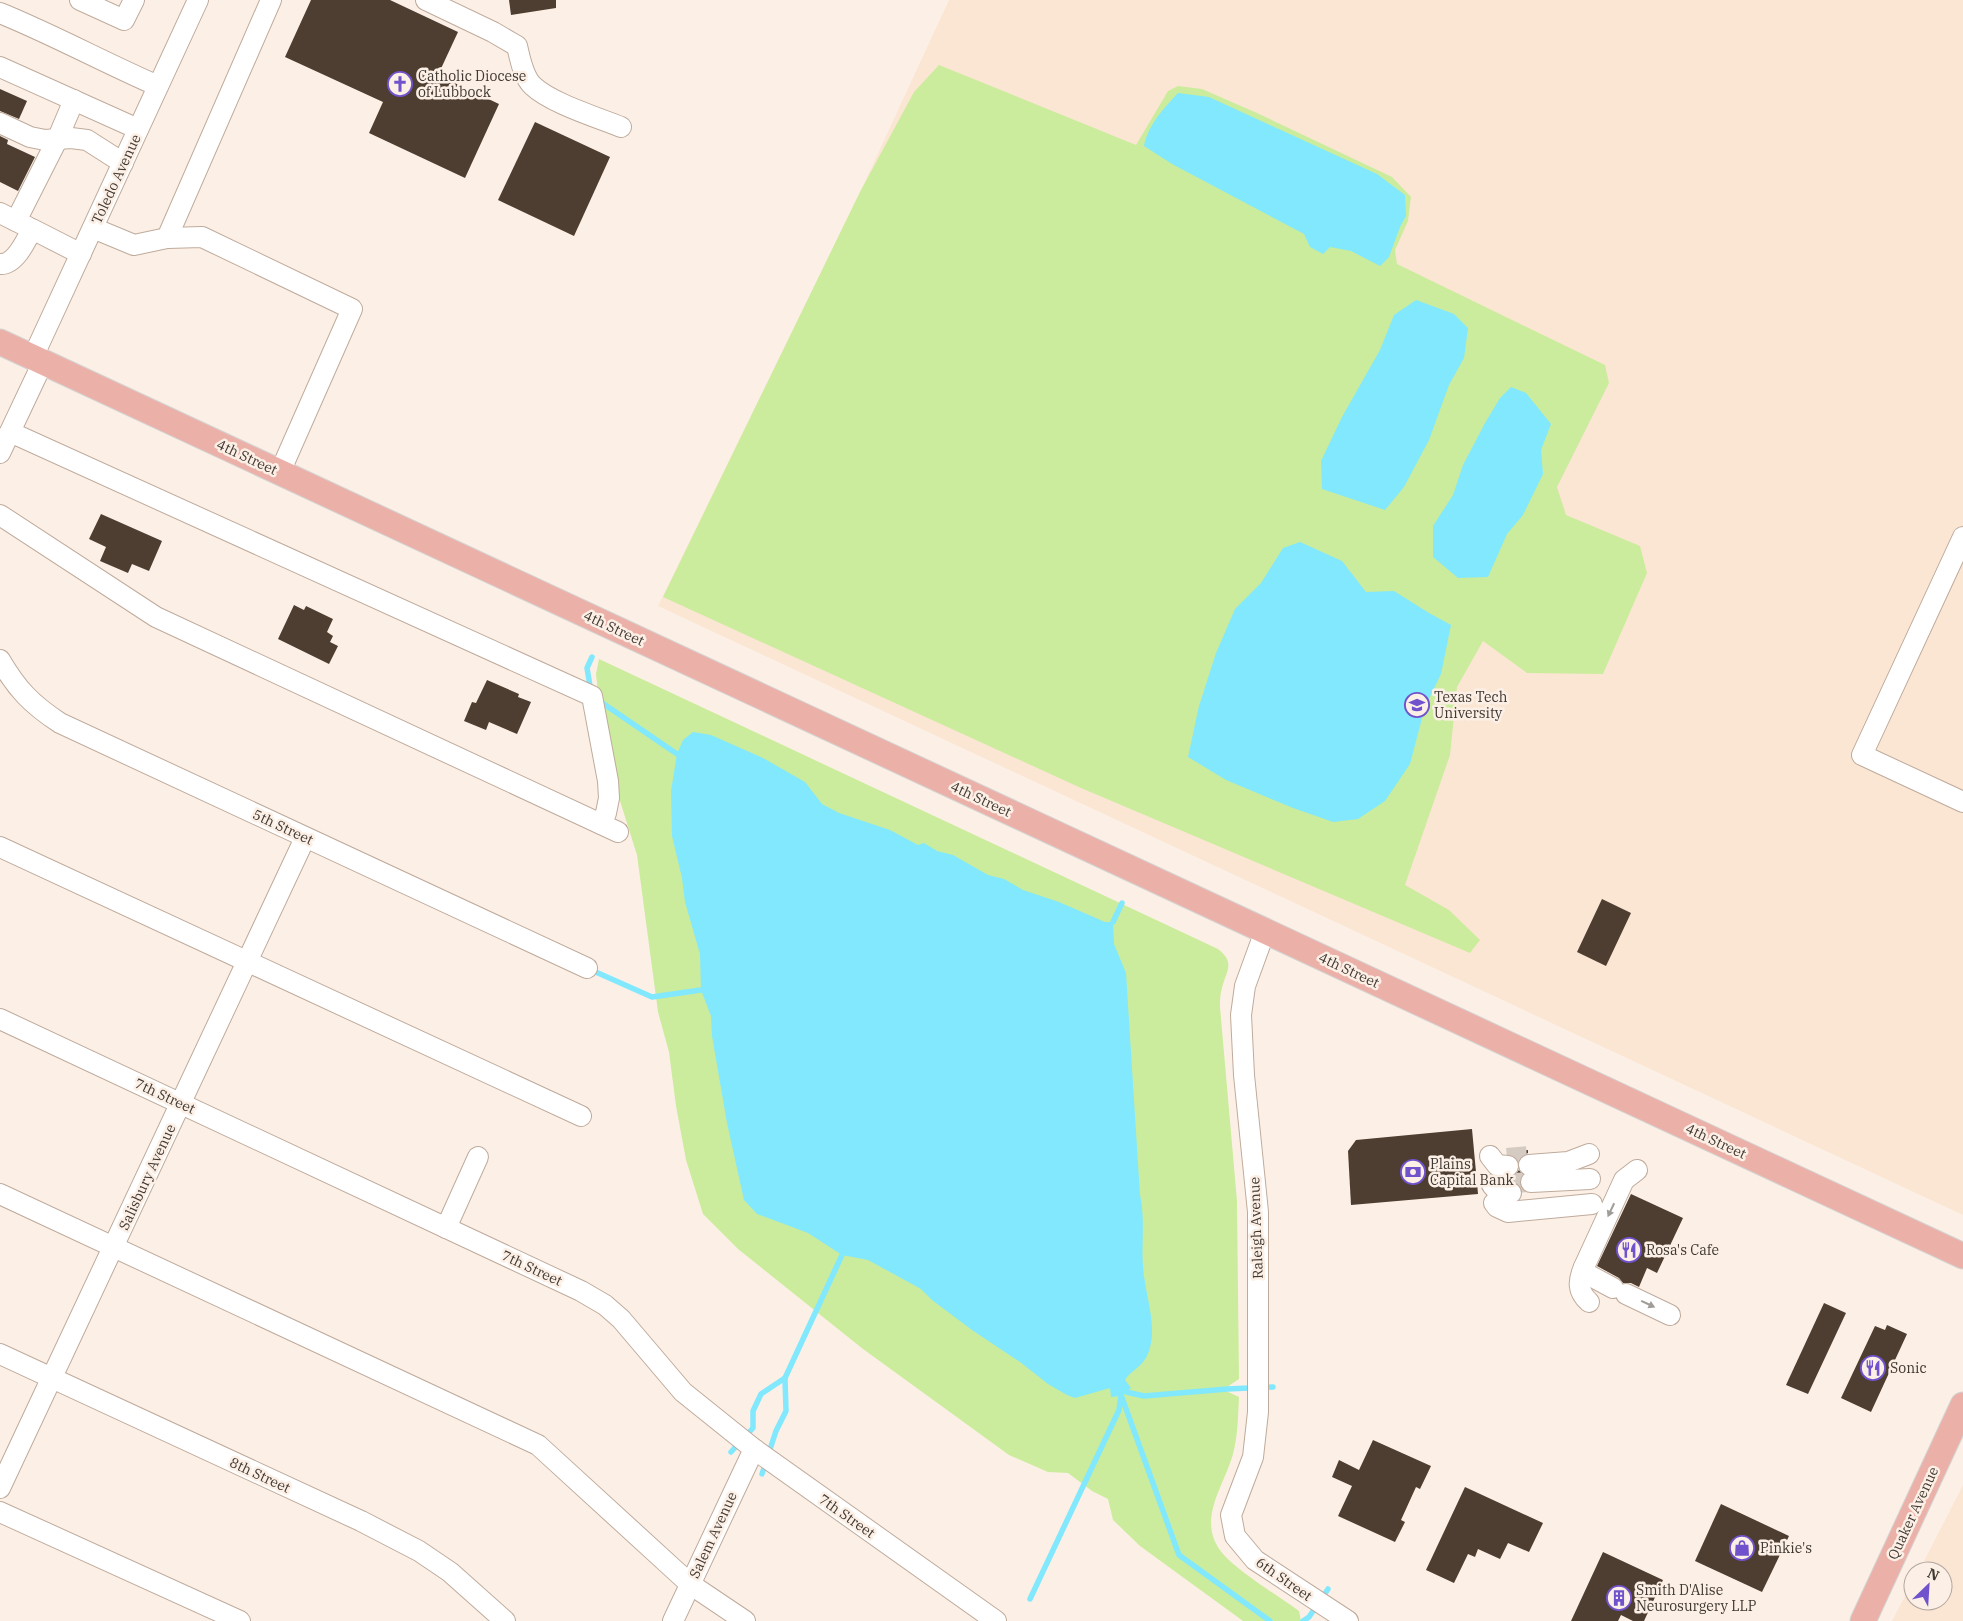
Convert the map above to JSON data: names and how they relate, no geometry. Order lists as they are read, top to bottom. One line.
{"streets":{"main road":["4th Street","Quaker Avenue"],"street":["Toledo Avenue","5th Street","7th Street","Salisbury Avenue","Raleigh Avenue","8th Street","Salem Avenue","6th Street"]},"crossings":[["Toledo Avenue","4th Street"],["4th Street","Raleigh Avenue"],["5th Street","Salisbury Avenue"],["7th Street","Salisbury Avenue"],["7th Street","Salem Avenue"],["Salisbury Avenue","8th Street"],["Raleigh Avenue","6th Street"]],"places":{"church":["Catholic Diocese of Lubbock"],"school or university":["Texas Tech University"],"bank":["Plains Capital Bank"],"restaurant":["Rosa's Cafe","Sonic"],"shop":["Pinkie's"],"building":["Smith D'Alise Neurosurgery LLP"]},"north":"top right"}
